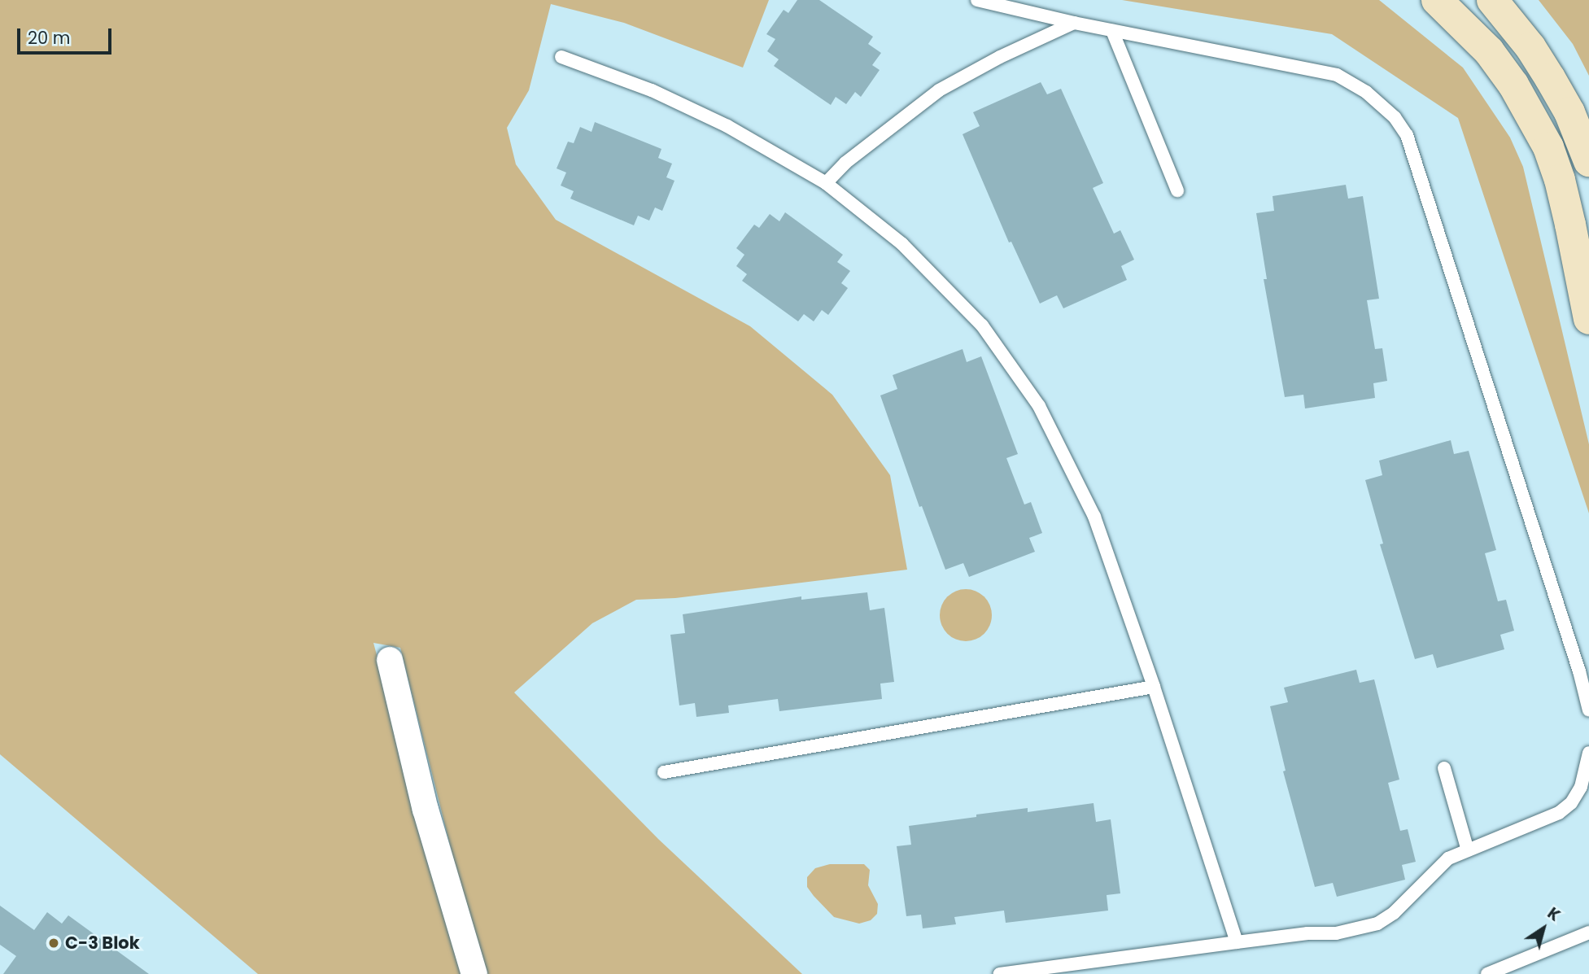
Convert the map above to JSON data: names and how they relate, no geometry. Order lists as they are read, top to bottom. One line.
{"places":["C-3 Blok"],"scale_bar":"20 m","north":"top right"}
